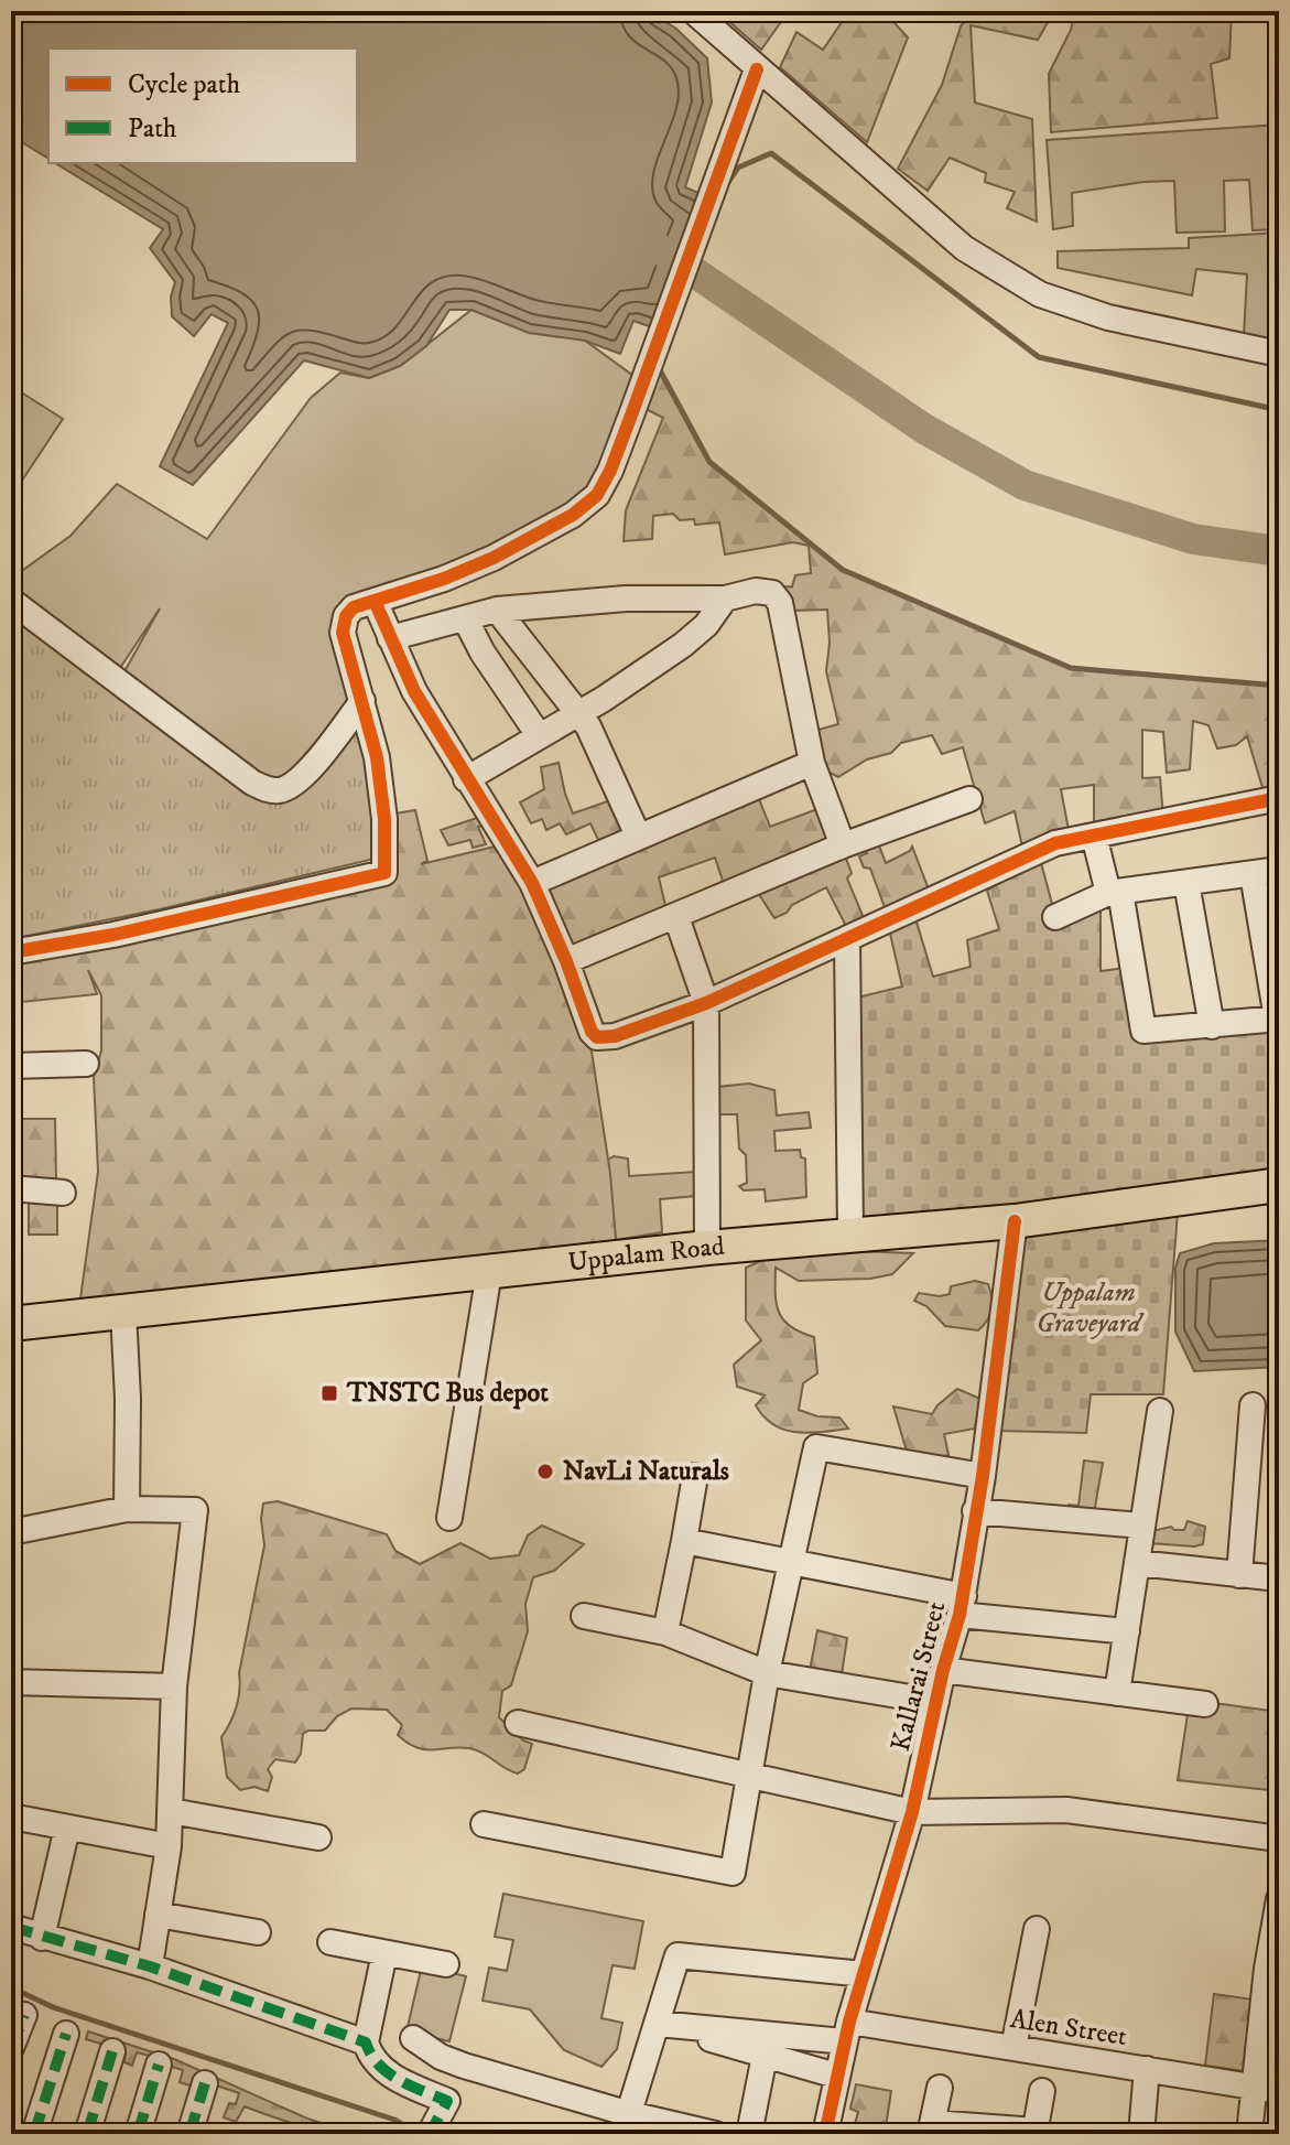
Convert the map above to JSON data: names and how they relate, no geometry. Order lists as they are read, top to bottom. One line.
{"streets":{"main road":["Uppalam Road"],"street":["Kallarai Street","Alen Street"]},"crossings":[["Uppalam Road","Kallarai Street"],["Kallarai Street","Alen Street"]],"parks":["Uppalam Graveyard"],"places":{"transit":["TNSTC Bus depot"],"other":["NavLi Naturals"]},"legend":["Cycle path","Path"]}
